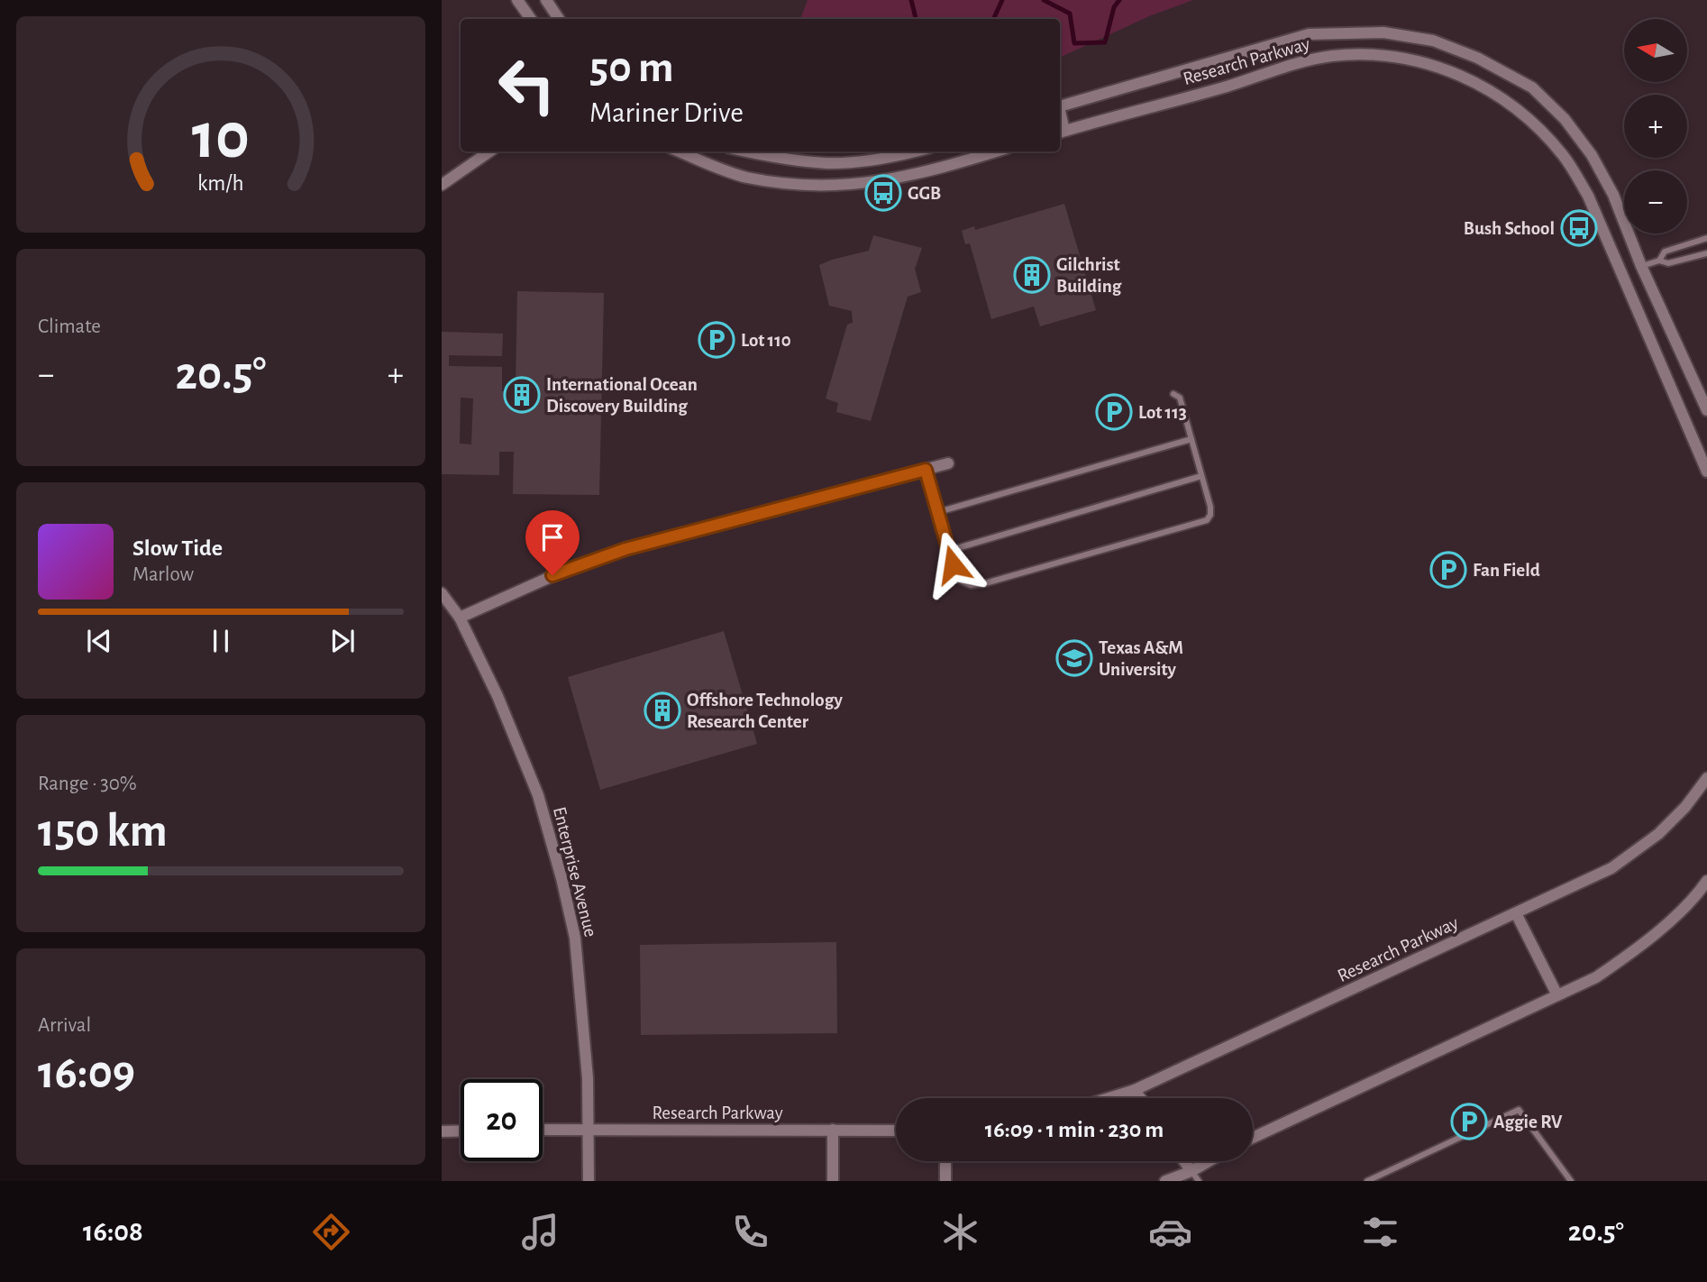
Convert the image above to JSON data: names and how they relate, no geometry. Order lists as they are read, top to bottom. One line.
{"streets":{"street":["Research Parkway","Enterprise Avenue"]},"crossings":[["Research Parkway","Enterprise Avenue"]],"places":{"bus stop":["GGB","Bush School"],"building":["Gilchrist Building","International Ocean Discovery Building","Offshore Technology Research Center"],"parking":["Lot 110","Lot 113","Fan Field","Aggie RV"],"school or university":["Texas A&M University"]},"north":"left","page":{"map_buttons":["+","−"],"turn":["50 m","Mariner Drive"],"tile":["Climate",["Range · 30%","150 km"],["Arrival","16:09"]],"heat":["−","20.5°","+"],"song":["Slow Tide","Marlow"],"limit":"20","trip":"16:09 · 1 min · 230 m","tabs":["16:08","20.5°"],"gauge":["10","km/h"]}}
